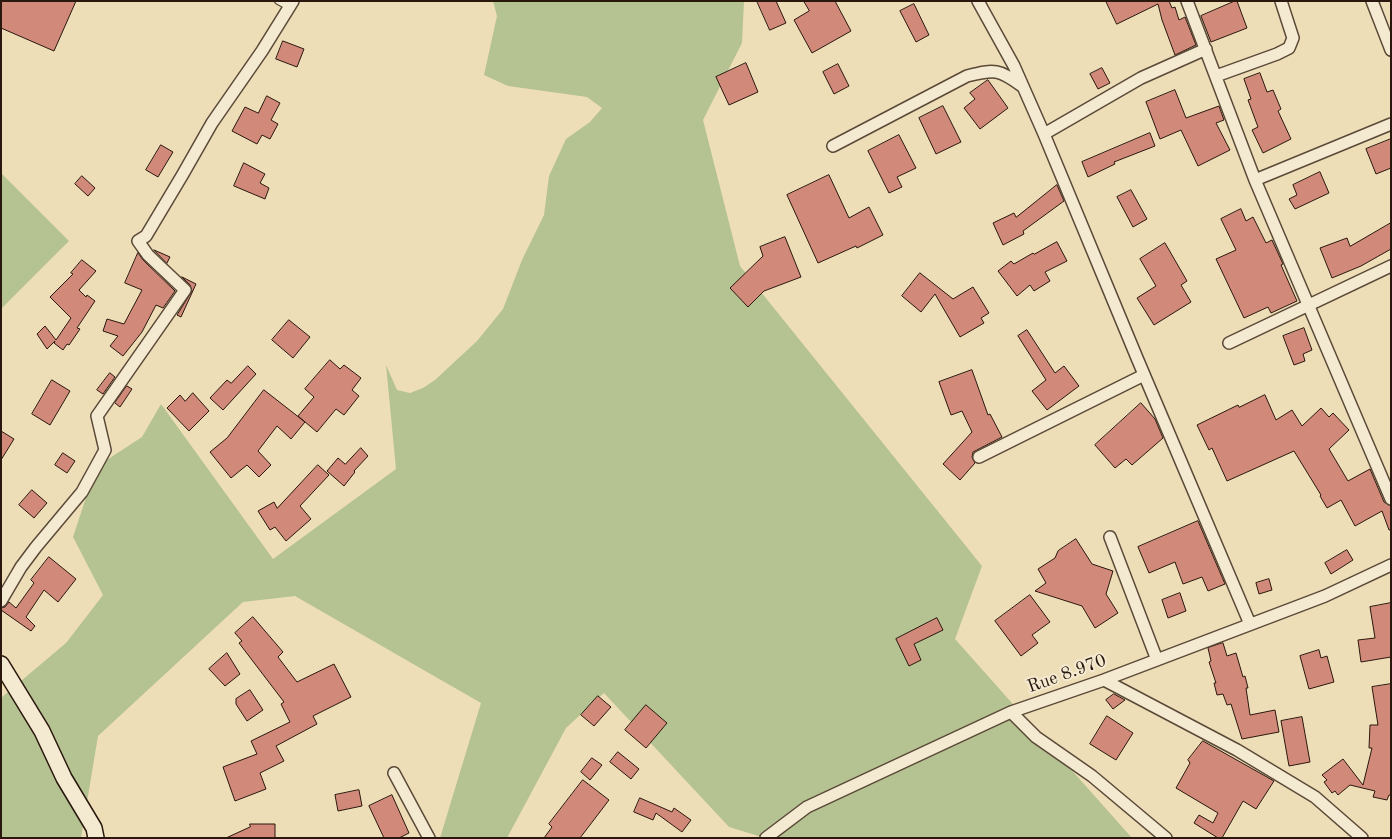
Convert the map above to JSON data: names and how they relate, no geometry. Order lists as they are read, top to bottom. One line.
{"streets":{"street":["Rue 8.970"]}}
